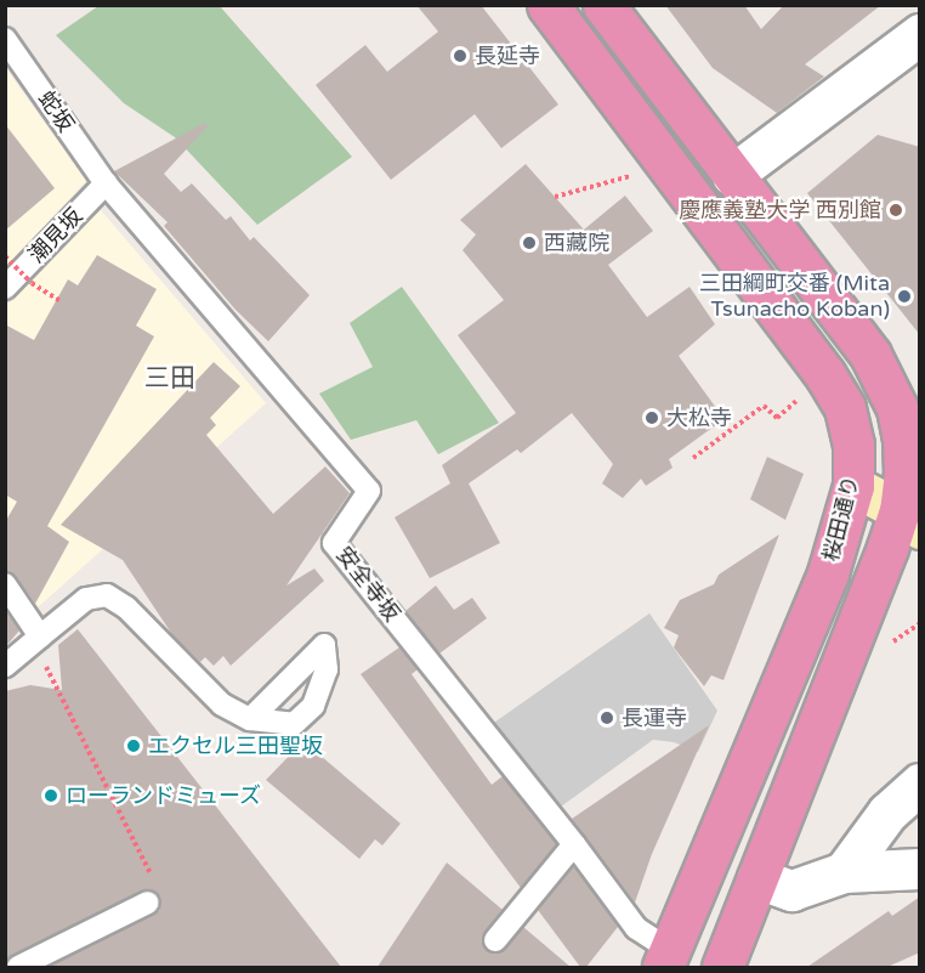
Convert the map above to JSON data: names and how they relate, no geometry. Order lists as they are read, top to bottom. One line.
{"streets":{"highway":["桜田通り"],"lane":["蛇坂","潮見坂","安全寺坂"]},"crossings":[["蛇坂","潮見坂"],["蛇坂","安全寺坂"],["潮見坂","安全寺坂"],["桜田通り","安全寺坂"]],"districts":["三田"],"places":["長延寺","慶應義塾大学 西別館","西藏院","三田綱町交番 (Mita Tsunacho Koban)","大松寺","長運寺","エクセル三田聖坂","ローランドミューズ"]}
